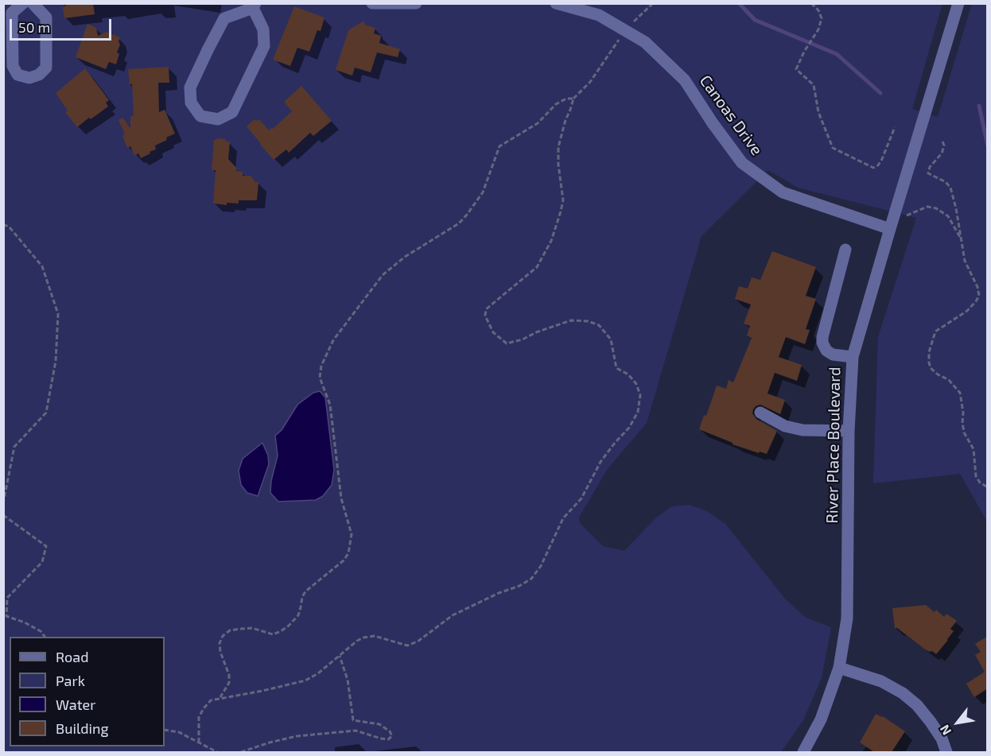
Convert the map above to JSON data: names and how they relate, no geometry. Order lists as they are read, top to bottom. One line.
{"streets":{"street":["Canoas Drive","River Place Boulevard"]},"crossings":[["Canoas Drive","River Place Boulevard"]],"legend":["Road","Park","Water","Building"],"scale_bar":"50 m","north":"bottom left"}
